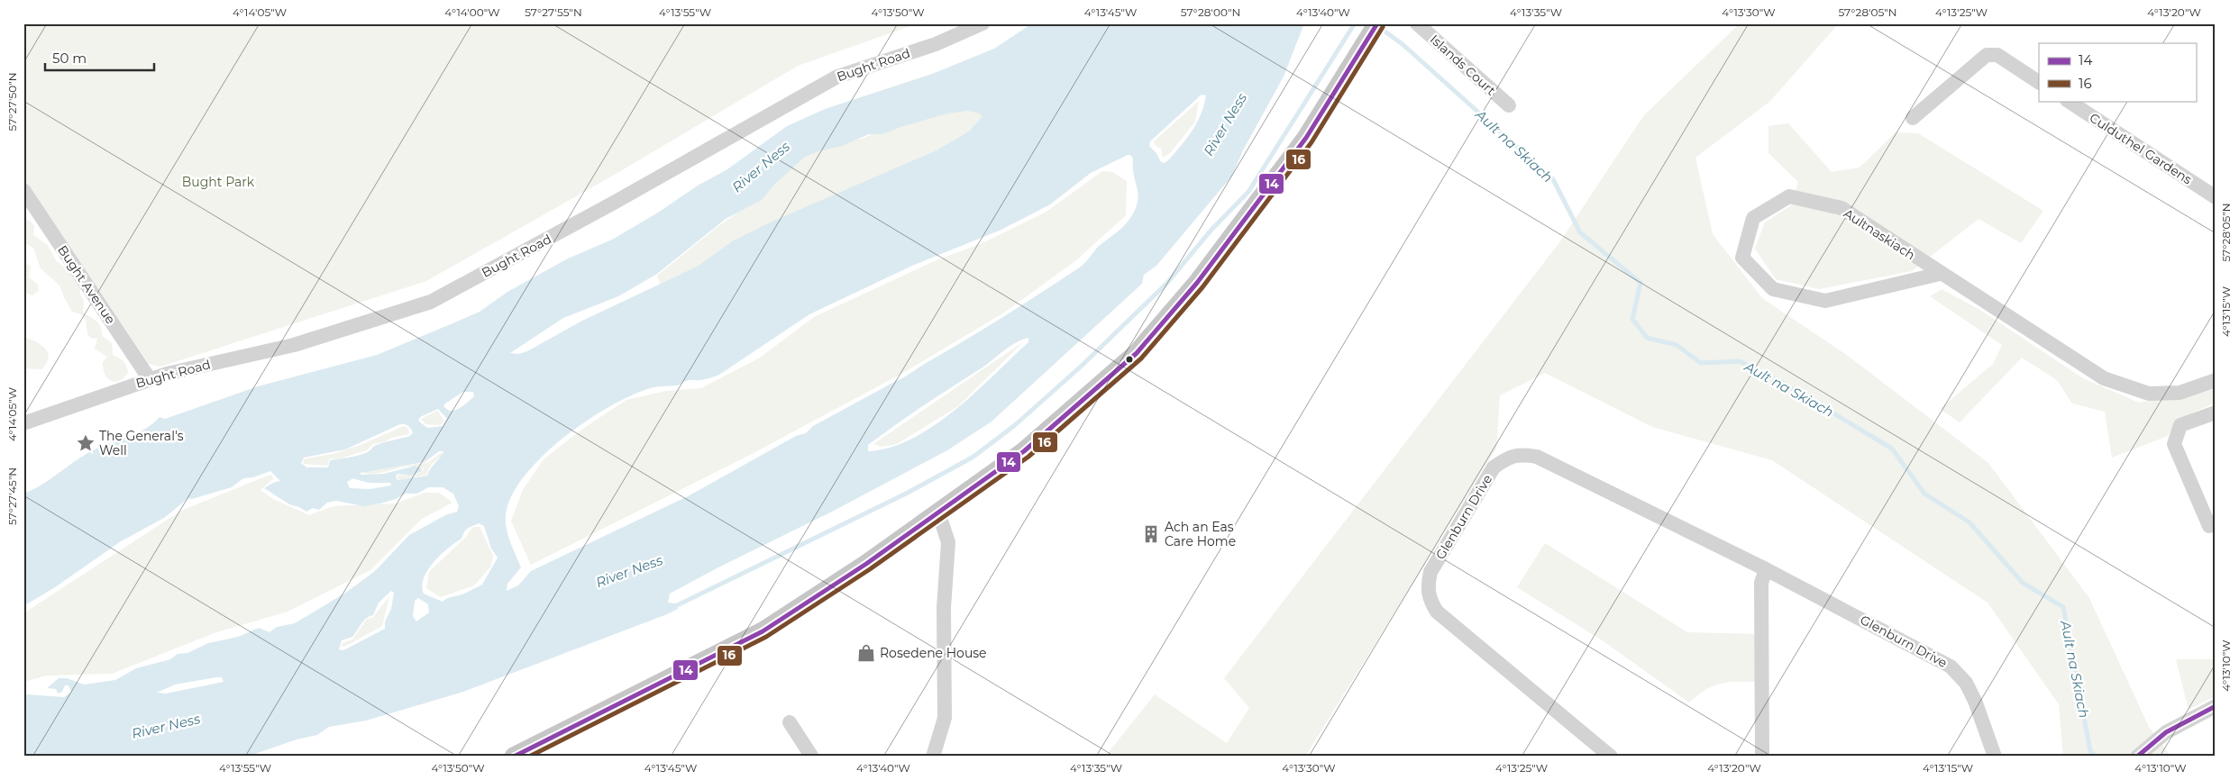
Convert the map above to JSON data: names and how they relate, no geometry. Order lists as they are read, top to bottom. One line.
{"streets":{"street":["Bught Road","Islands Court","Culduthel Gardens","Aultnaskiach","Bught Avenue","Glenburn Drive"]},"crossings":[["Bught Road","Bught Avenue"]],"water":["River Ness","Ault na Skiach"],"parks":["Bught Park"],"places":{"place":["The General's Well"],"building":["Ach an Eas Care Home"],"shop":["Rosedene House"]},"lines":["transit line 14","transit line 16"],"legend":["14","16"],"scale_bar":"50 m","coordinates":["4°14'05\"W","4°14'00\"W","57°27'55\"N","4°13'55\"W","4°13'50\"W","4°13'45\"W","57°28'00\"N","4°13'40\"W","4°13'35\"W","4°13'30\"W","57°28'05\"N","4°13'25\"W","4°13'20\"W","57°27'50\"N","4°13'15\"W","57°27'45\"N","4°13'10\"W"]}
